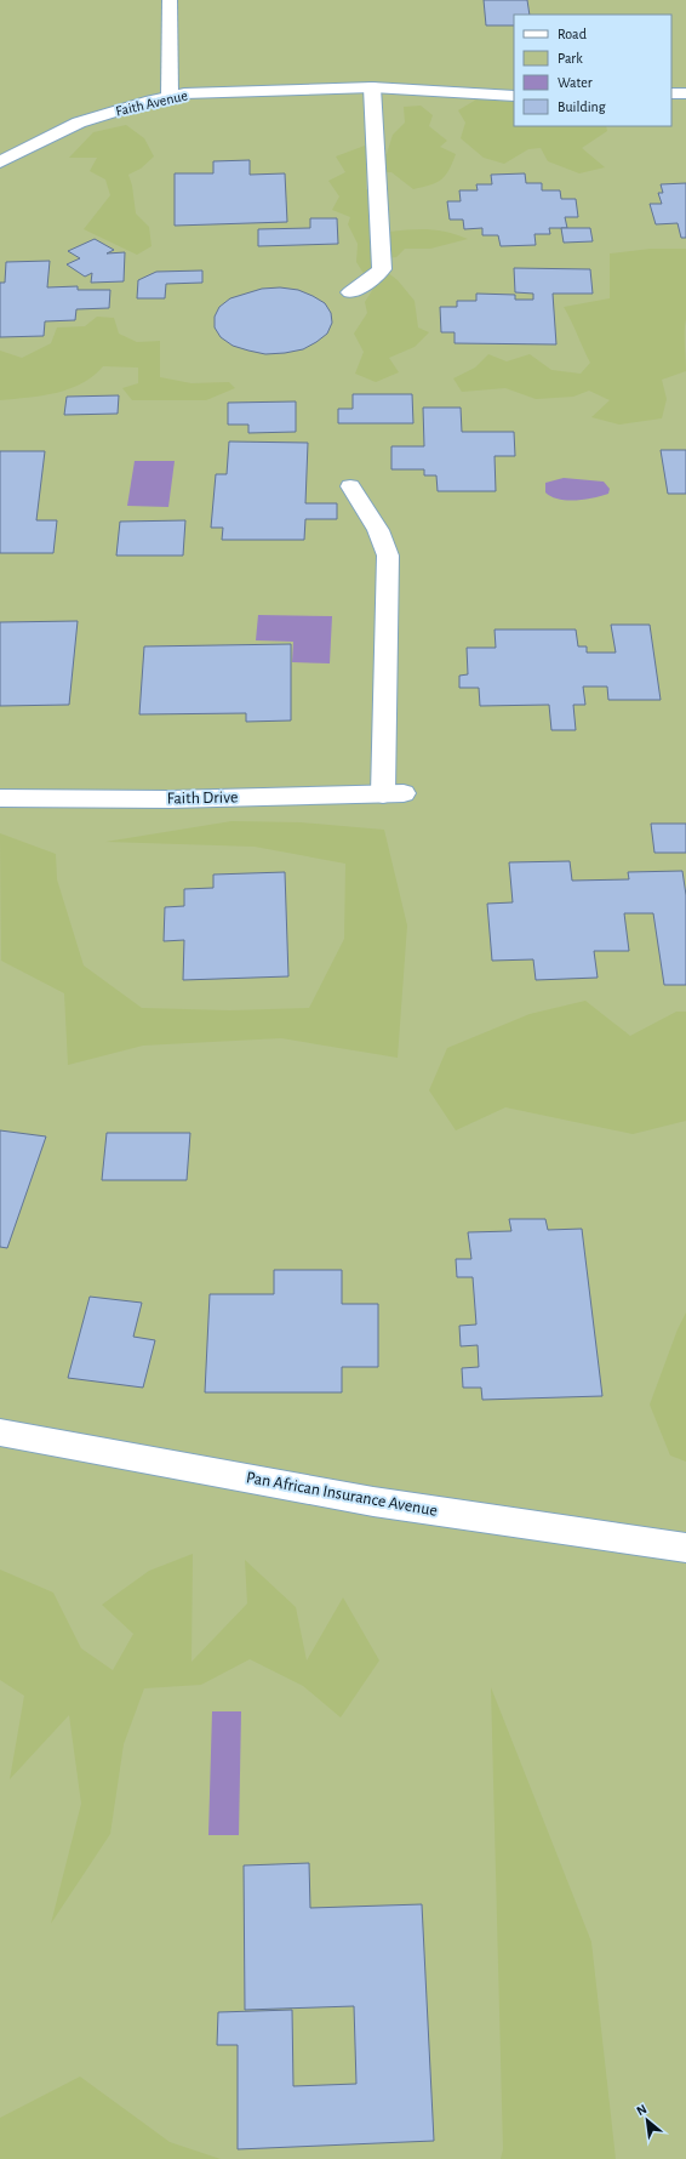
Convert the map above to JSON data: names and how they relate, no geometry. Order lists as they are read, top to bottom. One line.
{"streets":{"street":["Faith Avenue","Faith Drive","Pan African Insurance Avenue"]},"legend":["Road","Park","Water","Building"],"north":"top left"}
